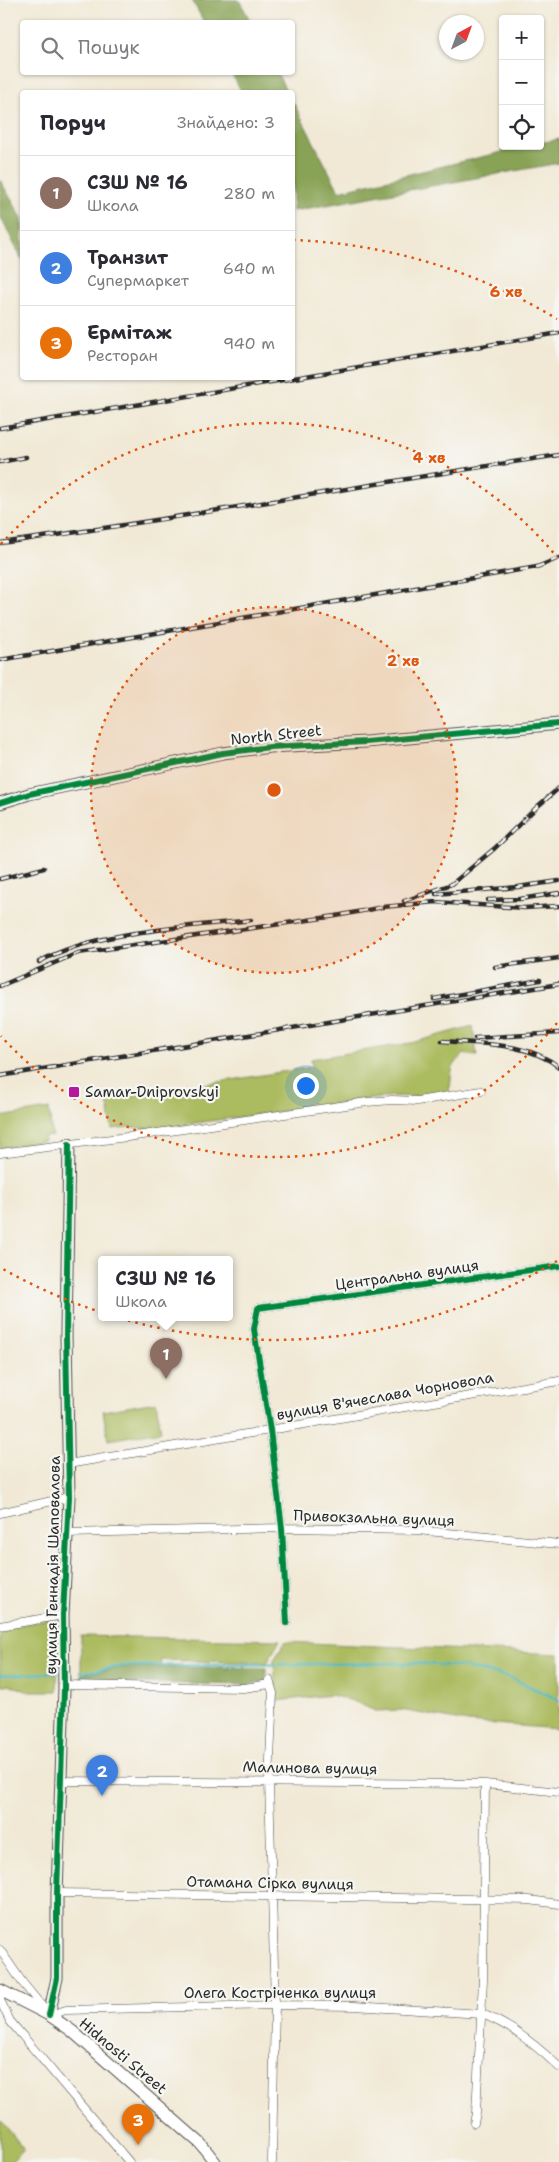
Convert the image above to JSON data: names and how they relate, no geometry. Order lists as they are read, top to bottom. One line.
{"streets":{"street":["North Street","Центральна вулиця","вулиця В'ячеслава Чорновола","Привокзальна вулиця","вулиця Геннадія Шаповалова","Малинова вулиця","Отамана Сірка вулиця","Олега Костріченка вулиця","Hidnosti Street"]},"crossings":[["Центральна вулиця","вулиця В'ячеслава Чорновола"],["вулиця В'ячеслава Чорновола","вулиця Геннадія Шаповалова"],["Привокзальна вулиця","вулиця Геннадія Шаповалова"],["вулиця Геннадія Шаповалова","Малинова вулиця"],["вулиця Геннадія Шаповалова","Отамана Сірка вулиця"],["вулиця Геннадія Шаповалова","Олега Костріченка вулиця"],["вулиця Геннадія Шаповалова","Hidnosti Street"],["Олега Костріченка вулиця","Hidnosti Street"]],"places":{"transit":["Samar-Dniprovskyi"]},"north":"top right","page":{"map_buttons":["+","−"],"search":"Пошук","heading":["Поруч","Знайдено: 3"],"list":[{"mark":"1","name":"СЗШ № 16","note":"Школа","value":"280 m"},{"mark":"2","name":"Транзит","note":"Супермаркет","value":"640 m"},{"mark":"3","name":"Ермітаж","note":"Ресторан","value":"940 m"}],"popup":["СЗШ № 16","Школа"],"pins":["1","2","3"]},"rings":["6 хв","4 хв","2 хв"]}
